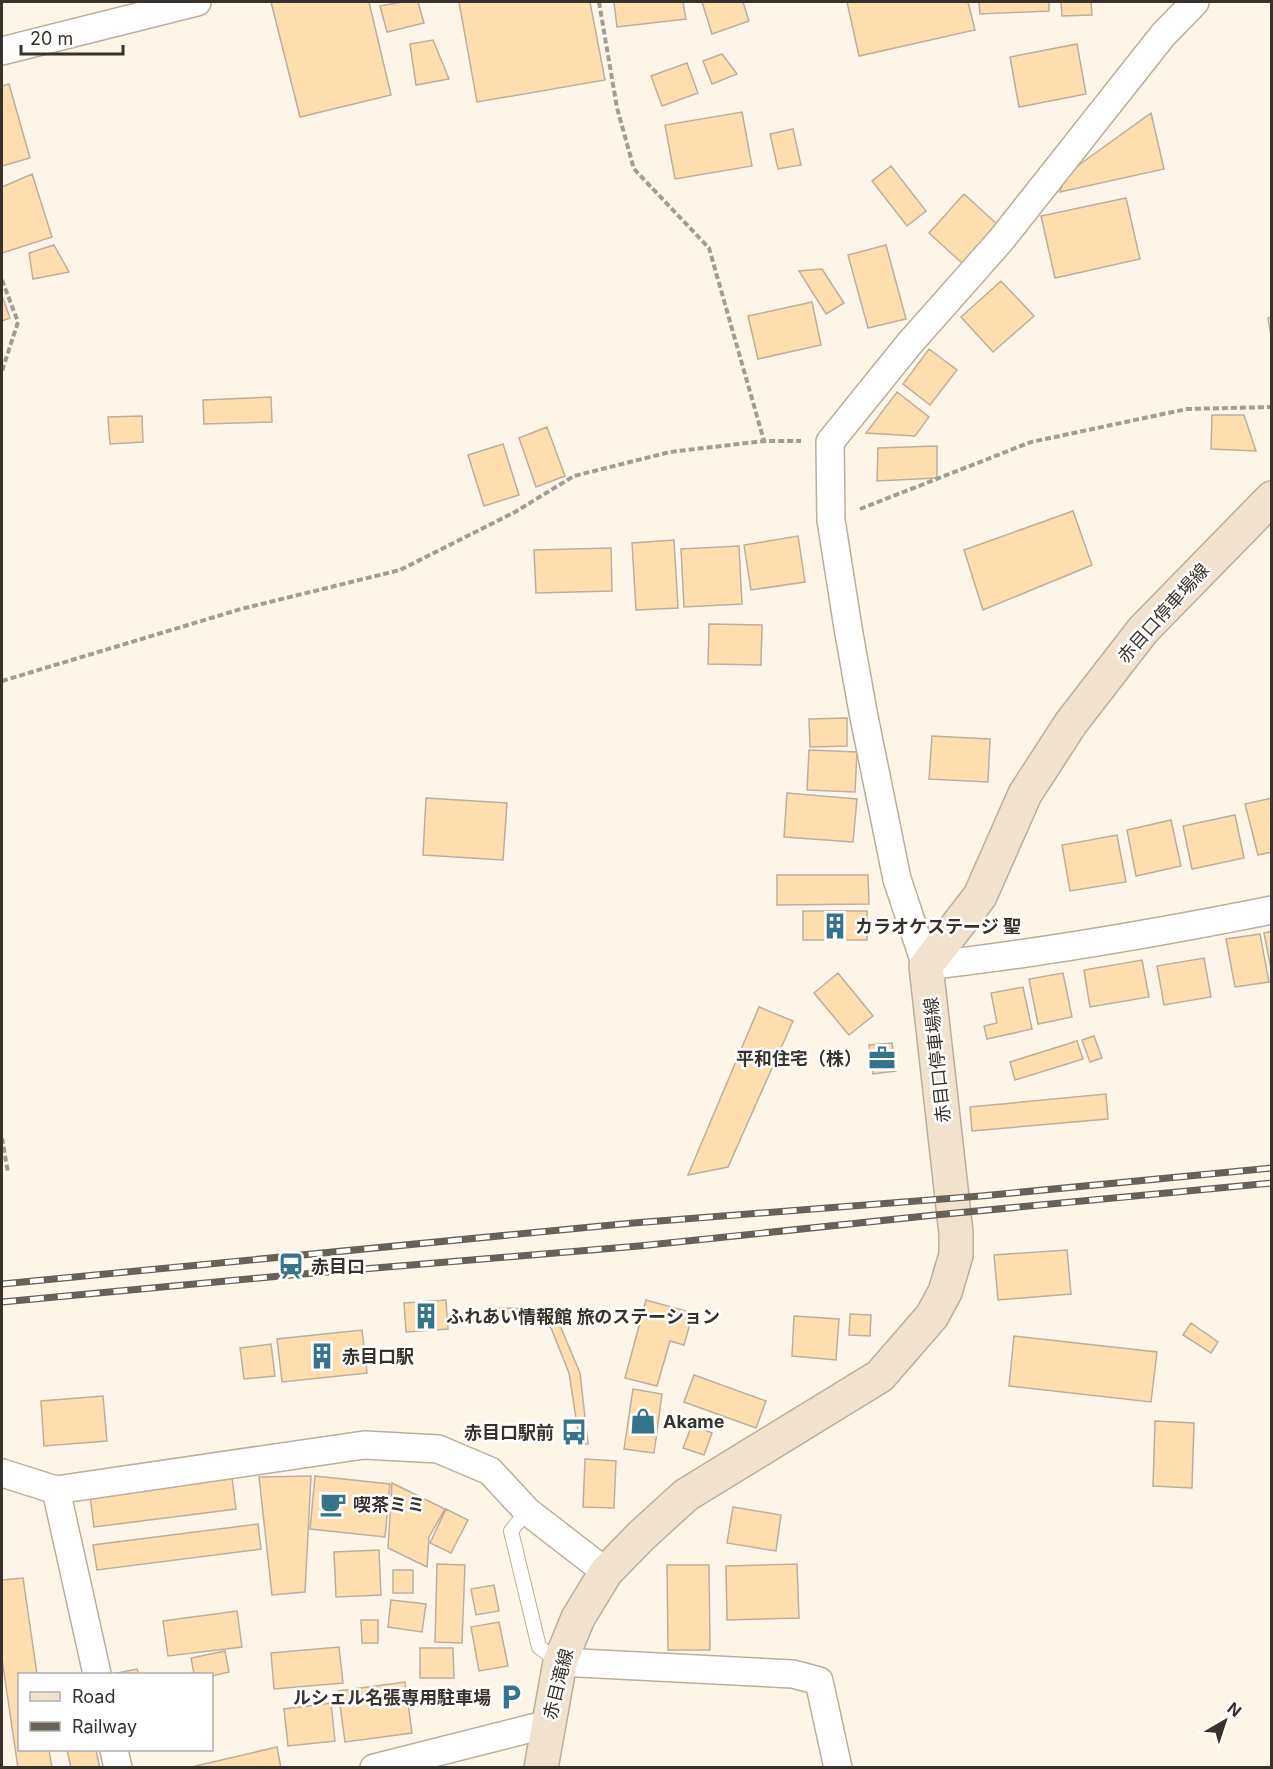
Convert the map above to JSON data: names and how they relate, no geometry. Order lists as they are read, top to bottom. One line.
{"streets":{"main road":["赤目口停車場線","赤目滝線"]},"crossings":[["赤目口停車場線","赤目滝線"]],"places":{"building":["カラオケステージ 聖","ふれあい情報館 旅のステーション","赤目口駅"],"office":["平和住宅（株）"],"station":["赤目口"],"shop":["Akame"],"bus stop":["赤目口駅前"],"cafe":["喫茶ミミ"],"parking":["ルシェル名張専用駐車場"]},"legend":["Road","Railway"],"scale_bar":"20 m","north":"top right"}
